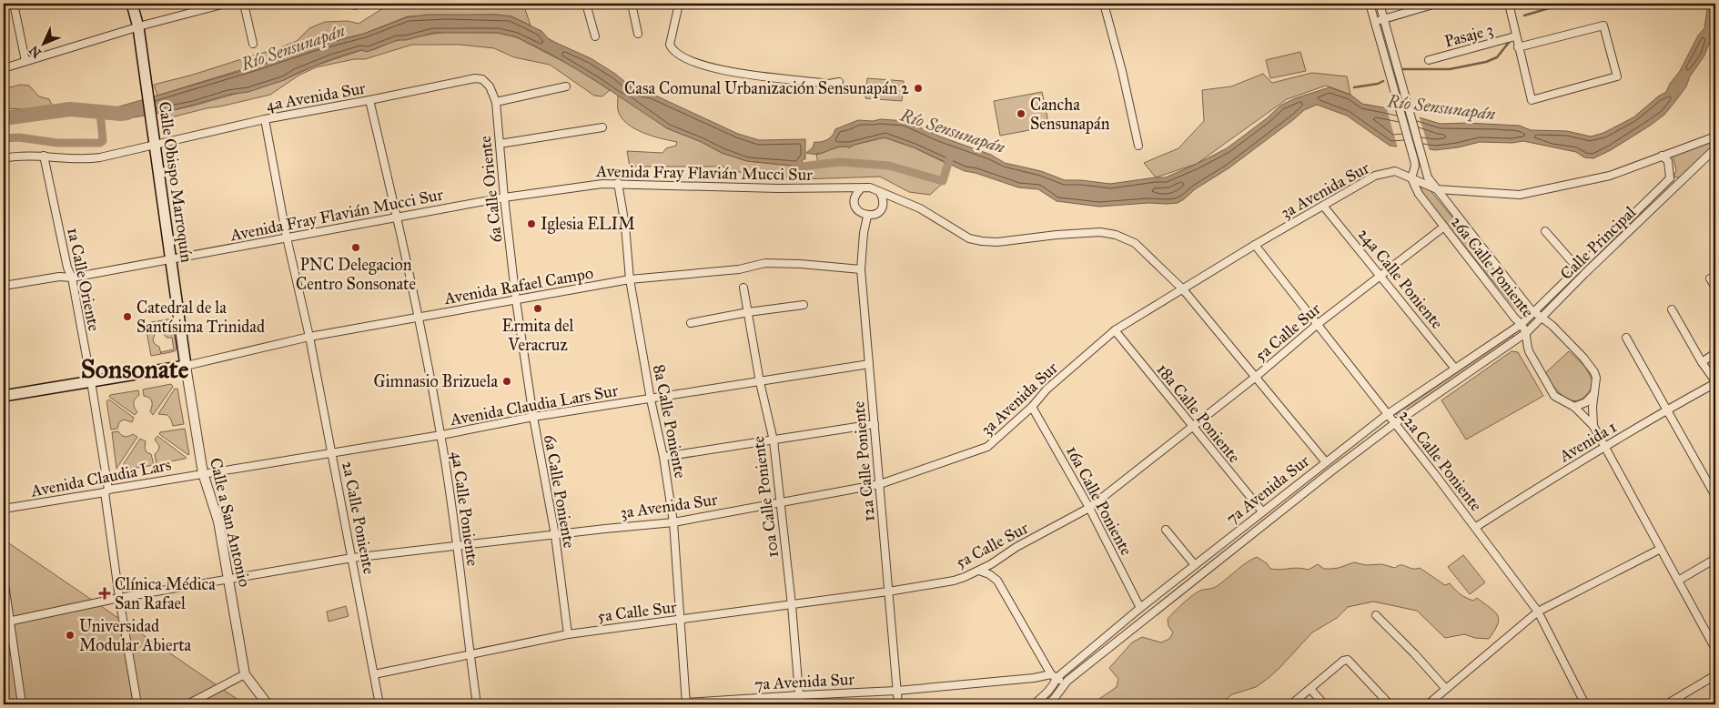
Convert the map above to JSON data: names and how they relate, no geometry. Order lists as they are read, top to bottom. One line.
{"streets":{"main road":["Calle Obispo Marroquín"],"street":["Pasaje 3","4a Avenida Sur","Avenida Fray Flavián Mucci Sur","6a Calle Oriente","3a Avenida Sur","Calle Principal","26a Calle Poniente","24a Calle Poniente","1a Calle Oriente","Avenida Rafael Campo","5a Calle Sur","Avenida Claudia Lars Sur","18a Calle Poniente","8a Calle Poniente","Avenida 1","22a Calle Poniente","12a Calle Poniente","Avenida Claudia Lars","7a Avenida Sur","6a Calle Poniente","10a Calle Poniente","16a Calle Poniente","4a Calle Poniente","2a Calle Poniente","Calle a San Antonio"]},"crossings":[["4a Avenida Sur","Calle Obispo Marroquín"],["4a Avenida Sur","6a Calle Oriente"],["4a Avenida Sur","1a Calle Oriente"],["4a Avenida Sur","4a Calle Poniente"],["4a Avenida Sur","2a Calle Poniente"],["Avenida Fray Flavián Mucci Sur","Calle Obispo Marroquín"],["Avenida Fray Flavián Mucci Sur","6a Calle Oriente"],["Avenida Fray Flavián Mucci Sur","3a Avenida Sur"],["Avenida Fray Flavián Mucci Sur","1a Calle Oriente"],["Avenida Fray Flavián Mucci Sur","5a Calle Sur"],["Avenida Fray Flavián Mucci Sur","8a Calle Poniente"],["Avenida Fray Flavián Mucci Sur","12a Calle Poniente"],["Avenida Fray Flavián Mucci Sur","7a Avenida Sur"],["Avenida Fray Flavián Mucci Sur","4a Calle Poniente"],["Avenida Fray Flavián Mucci Sur","2a Calle Poniente"],["Calle Obispo Marroquín","Avenida Rafael Campo"],["Calle Obispo Marroquín","Calle a San Antonio"],["6a Calle Oriente","Avenida Rafael Campo"],["6a Calle Oriente","6a Calle Poniente"],["3a Avenida Sur","26a Calle Poniente"],["3a Avenida Sur","24a Calle Poniente"],["3a Avenida Sur","1a Calle Oriente"],["3a Avenida Sur","18a Calle Poniente"],["3a Avenida Sur","8a Calle Poniente"],["3a Avenida Sur","22a Calle Poniente"],["3a Avenida Sur","12a Calle Poniente"],["3a Avenida Sur","6a Calle Poniente"],["3a Avenida Sur","10a Calle Poniente"],["3a Avenida Sur","16a Calle Poniente"],["3a Avenida Sur","4a Calle Poniente"],["3a Avenida Sur","2a Calle Poniente"],["3a Avenida Sur","Calle a San Antonio"],["Calle Principal","26a Calle Poniente"],["Calle Principal","7a Avenida Sur"],["26a Calle Poniente","5a Calle Sur"],["26a Calle Poniente","Avenida 1"],["26a Calle Poniente","7a Avenida Sur"],["24a Calle Poniente","5a Calle Sur"],["24a Calle Poniente","7a Avenida Sur"],["1a Calle Oriente","Avenida Claudia Lars"],["Avenida Rafael Campo","8a Calle Poniente"],["Avenida Rafael Campo","12a Calle Poniente"],["Avenida Rafael Campo","6a Calle Poniente"],["Avenida Rafael Campo","4a Calle Poniente"],["Avenida Rafael Campo","2a Calle Poniente"],["Avenida Rafael Campo","Calle a San Antonio"],["5a Calle Sur","18a Calle Poniente"],["5a Calle Sur","8a Calle Poniente"],["5a Calle Sur","22a Calle Poniente"],["5a Calle Sur","12a Calle Poniente"],["5a Calle Sur","6a Calle Poniente"],["5a Calle Sur","10a Calle Poniente"],["5a Calle Sur","16a Calle Poniente"],["5a Calle Sur","4a Calle Poniente"],["5a Calle Sur","2a Calle Poniente"],["Avenida Claudia Lars Sur","8a Calle Poniente"],["Avenida Claudia Lars Sur","12a Calle Poniente"],["Avenida Claudia Lars Sur","Avenida Claudia Lars"],["Avenida Claudia Lars Sur","6a Calle Poniente"],["Avenida Claudia Lars Sur","10a Calle Poniente"],["Avenida Claudia Lars Sur","4a Calle Poniente"],["Avenida Claudia Lars Sur","2a Calle Poniente"],["Avenida Claudia Lars Sur","Calle a San Antonio"],["18a Calle Poniente","7a Avenida Sur"],["8a Calle Poniente","7a Avenida Sur"],["Avenida 1","22a Calle Poniente"],["22a Calle Poniente","7a Avenida Sur"],["12a Calle Poniente","7a Avenida Sur"],["Avenida Claudia Lars","Calle a San Antonio"],["7a Avenida Sur","10a Calle Poniente"],["7a Avenida Sur","16a Calle Poniente"]],"districts":["Sonsonate"],"water":["Río Sensunapán"],"places":{"other":["Casa Comunal Urbanización Sensunapán 2","Cancha Sensunapán","Iglesia ELIM","PNC Delegacion Centro Sonsonate","Ermita del Veracruz","Catedral de la Santísima Trinidad","Gimnasio Brizuela","Universidad Modular Abierta"],"health":["Clínica Médica San Rafael"]},"north":"bottom left"}
